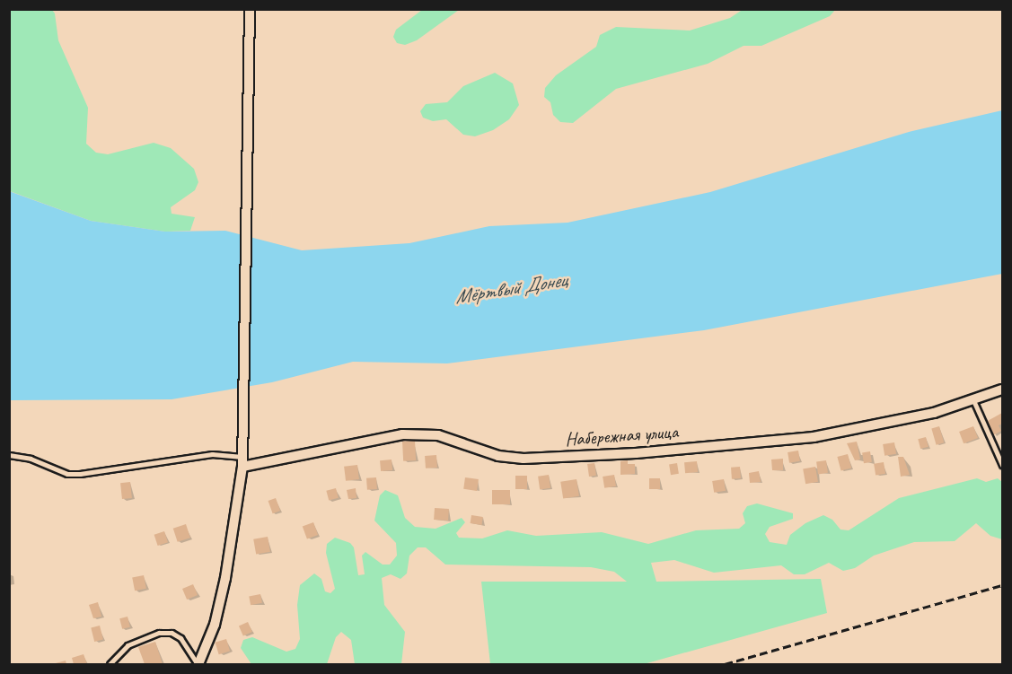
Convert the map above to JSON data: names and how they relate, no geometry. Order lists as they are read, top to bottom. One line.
{"streets":{"street":["Набережная улица"]},"water":["Мёртвый Донец"]}
